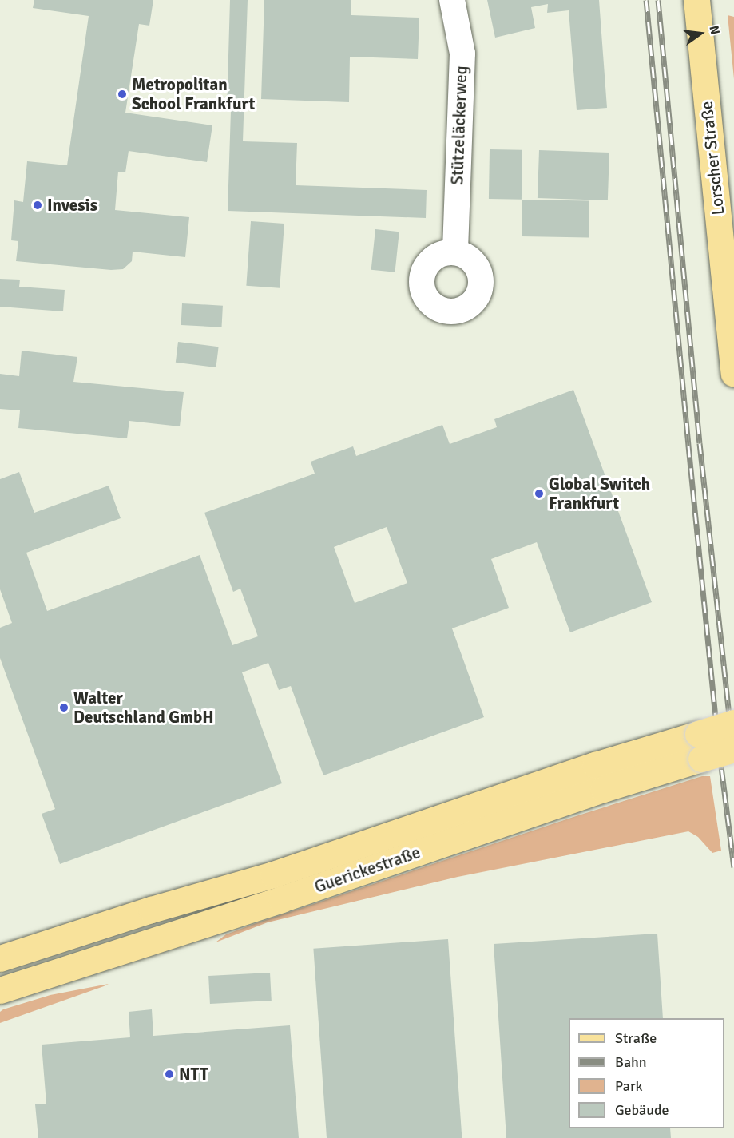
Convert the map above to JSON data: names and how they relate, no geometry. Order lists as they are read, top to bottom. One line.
{"streets":{"main road":["Lorscher Straße","Guerickestraße"],"street":["Stützeläckerweg"]},"places":["Metropolitan School Frankfurt","Invesis","Global Switch Frankfurt","Walter Deutschland GmbH","NTT"],"legend":["Straße","Bahn","Park","Gebäude"],"north":"right"}
